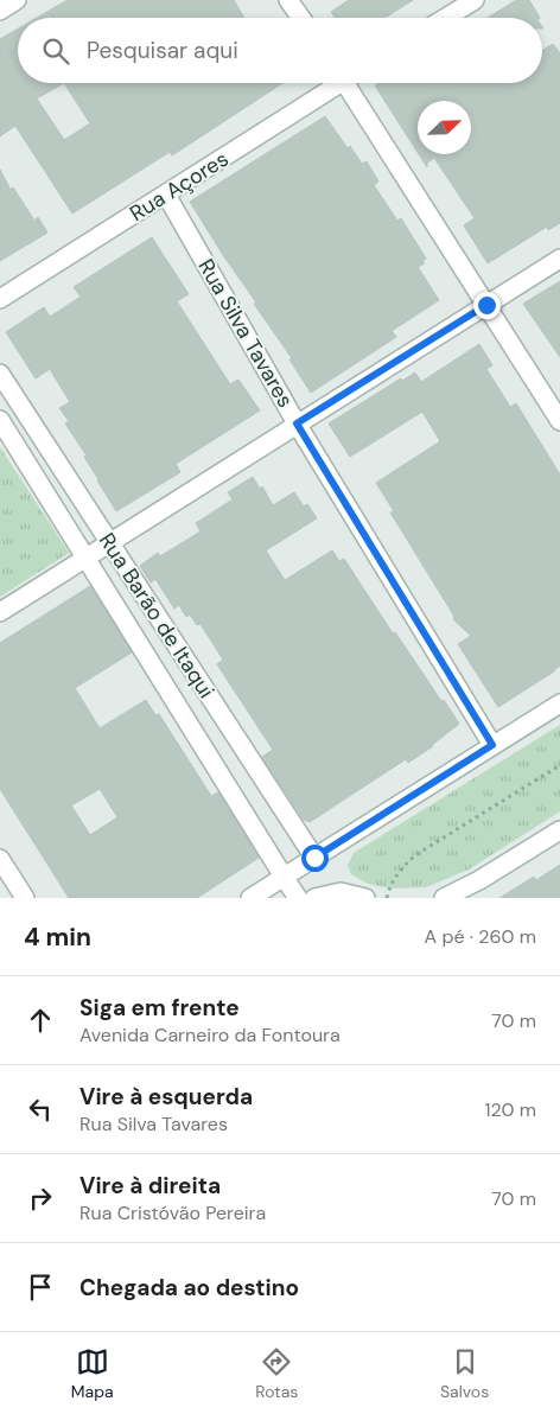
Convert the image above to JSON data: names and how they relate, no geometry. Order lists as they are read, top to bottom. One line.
{"streets":{"street":["Rua Açores","Rua Silva Tavares","Rua Barão de Itaqui"]},"crossings":[["Rua Açores","Rua Silva Tavares"]],"north":"top right","page":{"search":"Pesquisar aqui","heading":["4 min","A pé · 260 m"],"list":[["Siga em frente","Avenida Carneiro da Fontoura","70 m"],["Vire à esquerda","Rua Silva Tavares","120 m"],["Vire à direita","Rua Cristóvão Pereira","70 m"],"Chegada ao destino"],"nav":["Mapa","Rotas","Salvos"]}}
